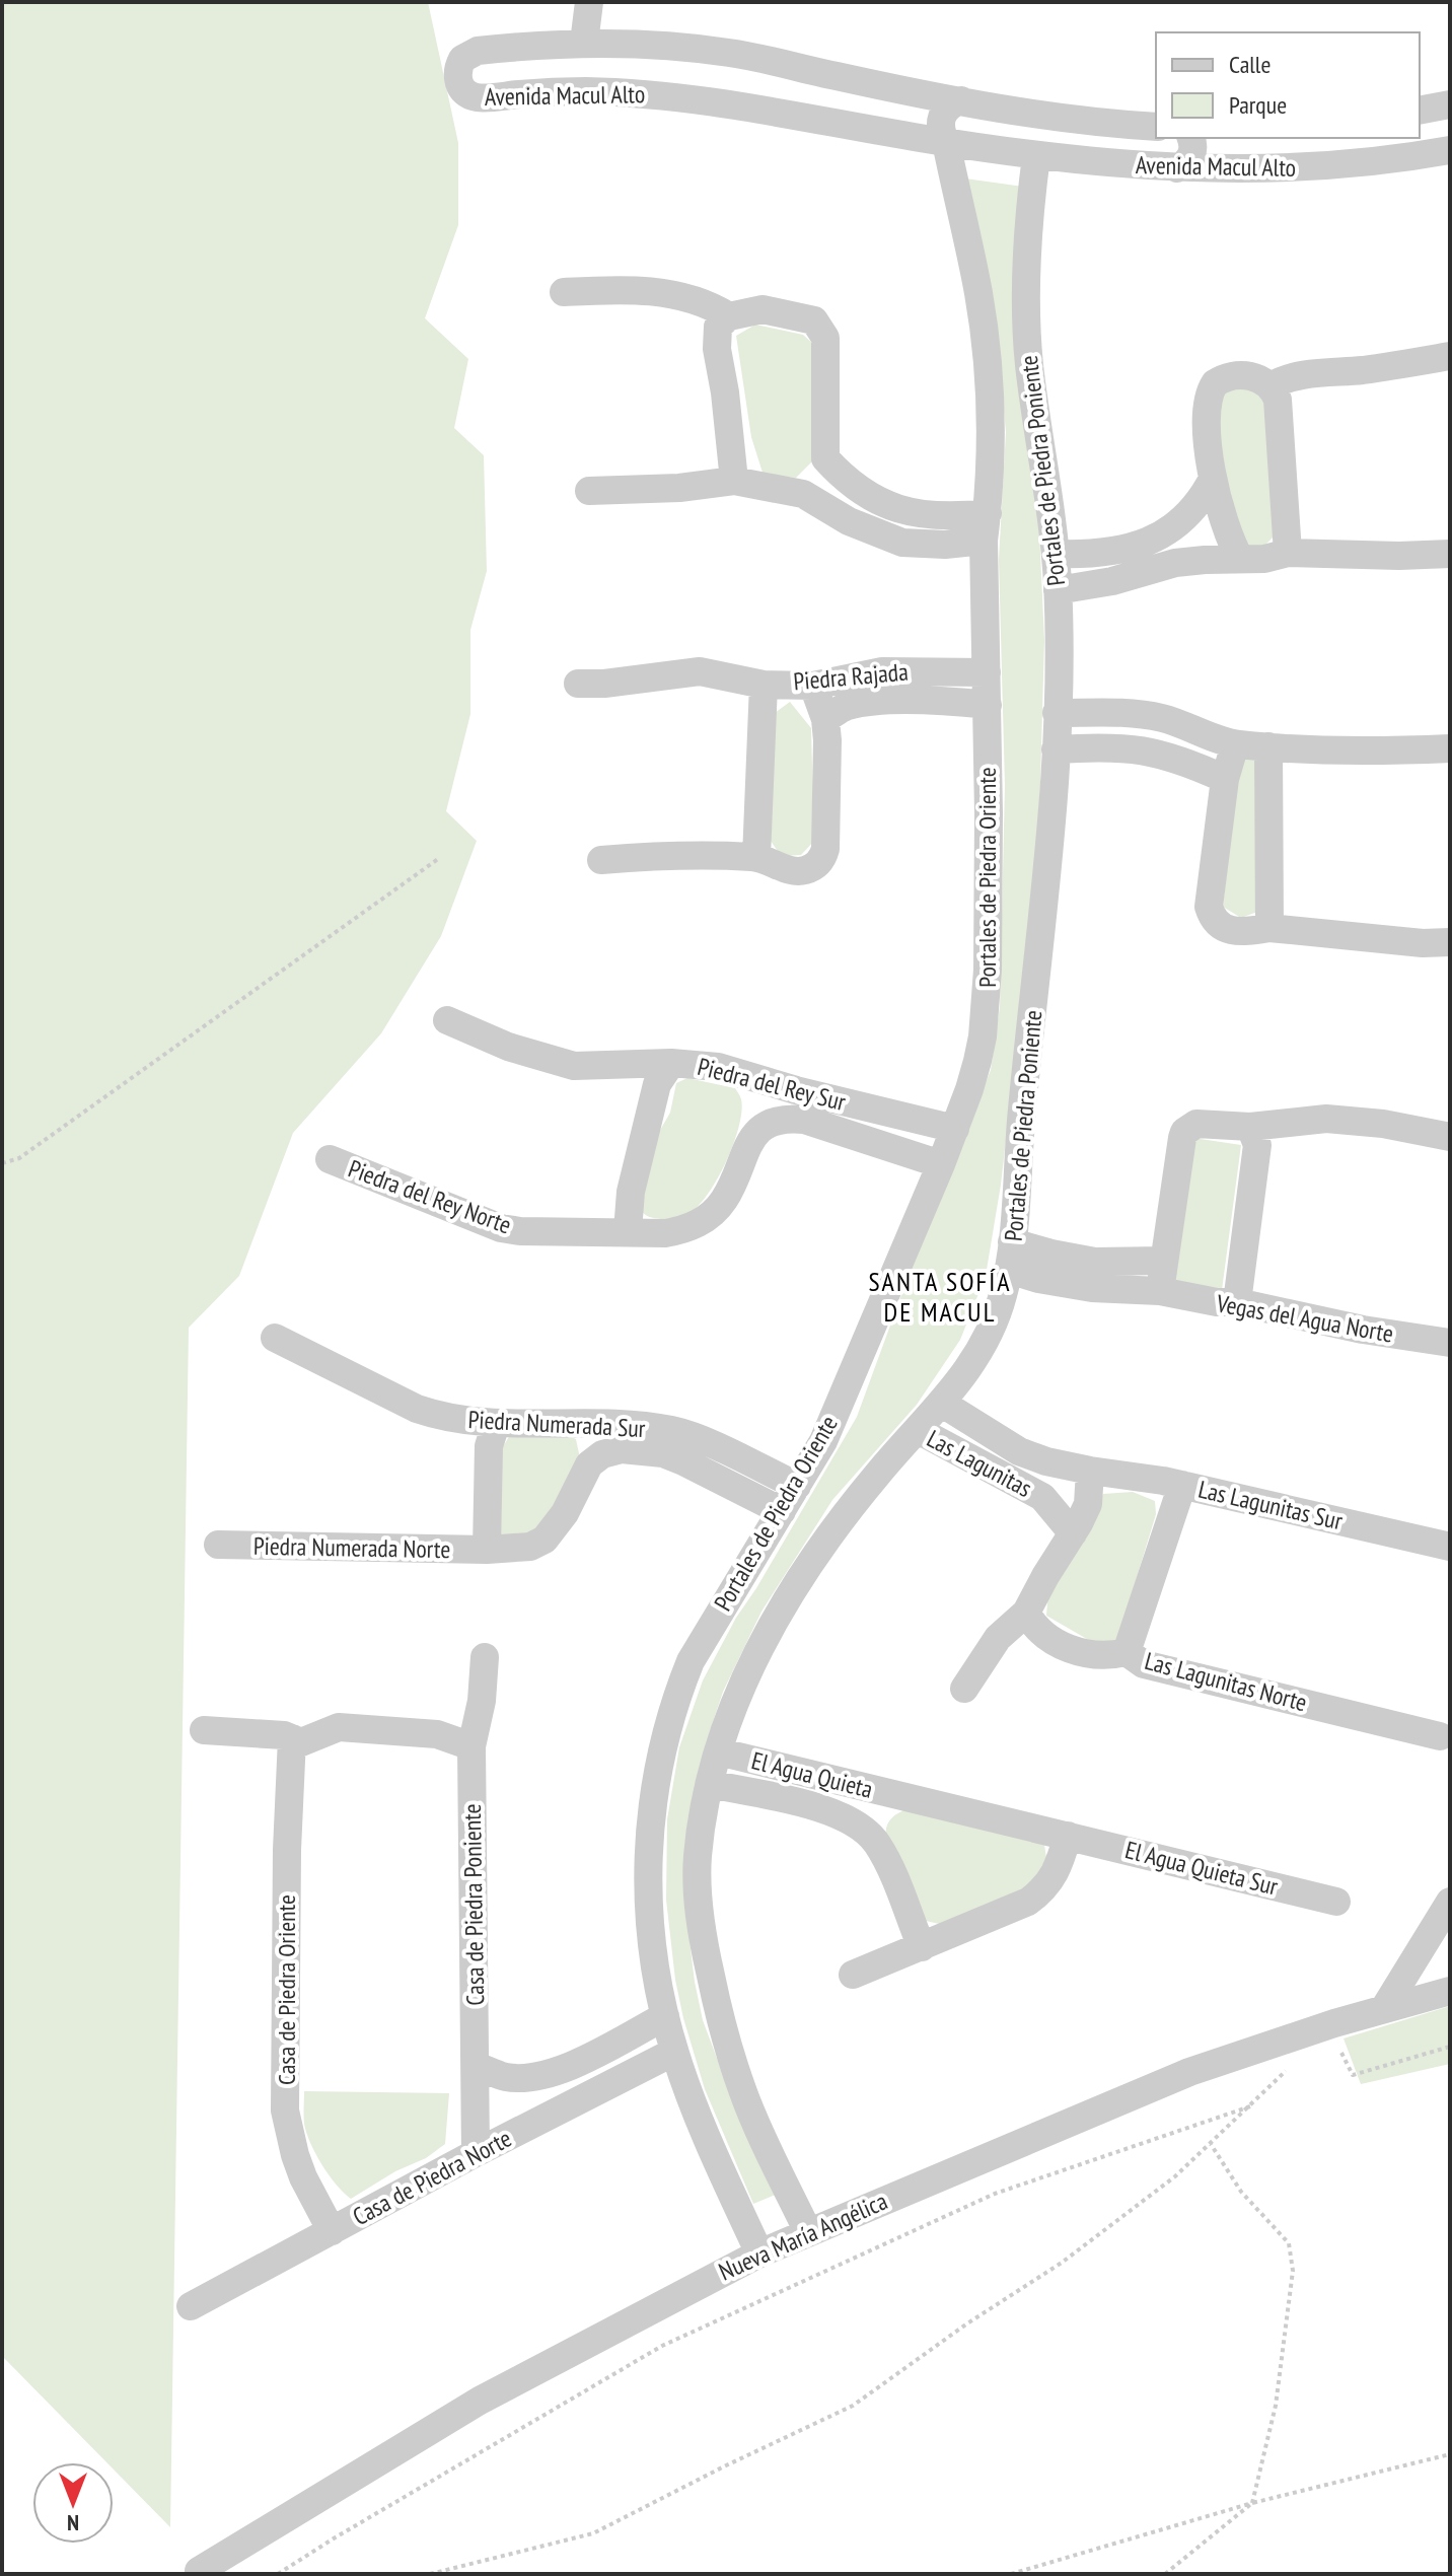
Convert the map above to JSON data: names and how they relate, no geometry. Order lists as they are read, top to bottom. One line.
{"streets":{"street":["Avenida Macul Alto","Portales de Piedra Poniente","Piedra Rajada","Portales de Piedra Oriente","Piedra del Rey Sur","Piedra del Rey Norte","Vegas del Agua Norte","Piedra Numerada Sur","Las Lagunitas","Las Lagunitas Sur","Piedra Numerada Norte","Las Lagunitas Norte","El Agua Quieta","El Agua Quieta Sur","Casa de Piedra Poniente","Casa de Piedra Oriente","Casa de Piedra Norte","Nueva María Angélica"]},"crossings":[["Avenida Macul Alto","Portales de Piedra Poniente"],["Avenida Macul Alto","Portales de Piedra Oriente"],["Portales de Piedra Poniente","Vegas del Agua Norte"],["Portales de Piedra Poniente","Las Lagunitas"],["Portales de Piedra Poniente","El Agua Quieta"],["Portales de Piedra Poniente","Nueva María Angélica"],["Piedra Rajada","Portales de Piedra Oriente"],["Portales de Piedra Oriente","Piedra del Rey Sur"],["Portales de Piedra Oriente","Piedra Numerada Sur"],["Portales de Piedra Oriente","Casa de Piedra Norte"],["Portales de Piedra Oriente","Nueva María Angélica"],["Las Lagunitas","Las Lagunitas Sur"],["El Agua Quieta","El Agua Quieta Sur"],["Casa de Piedra Poniente","Casa de Piedra Norte"],["Casa de Piedra Oriente","Casa de Piedra Norte"]],"districts":["SANTA SOFÍA DE MACUL"],"legend":["Calle","Parque"],"north":"bottom"}
